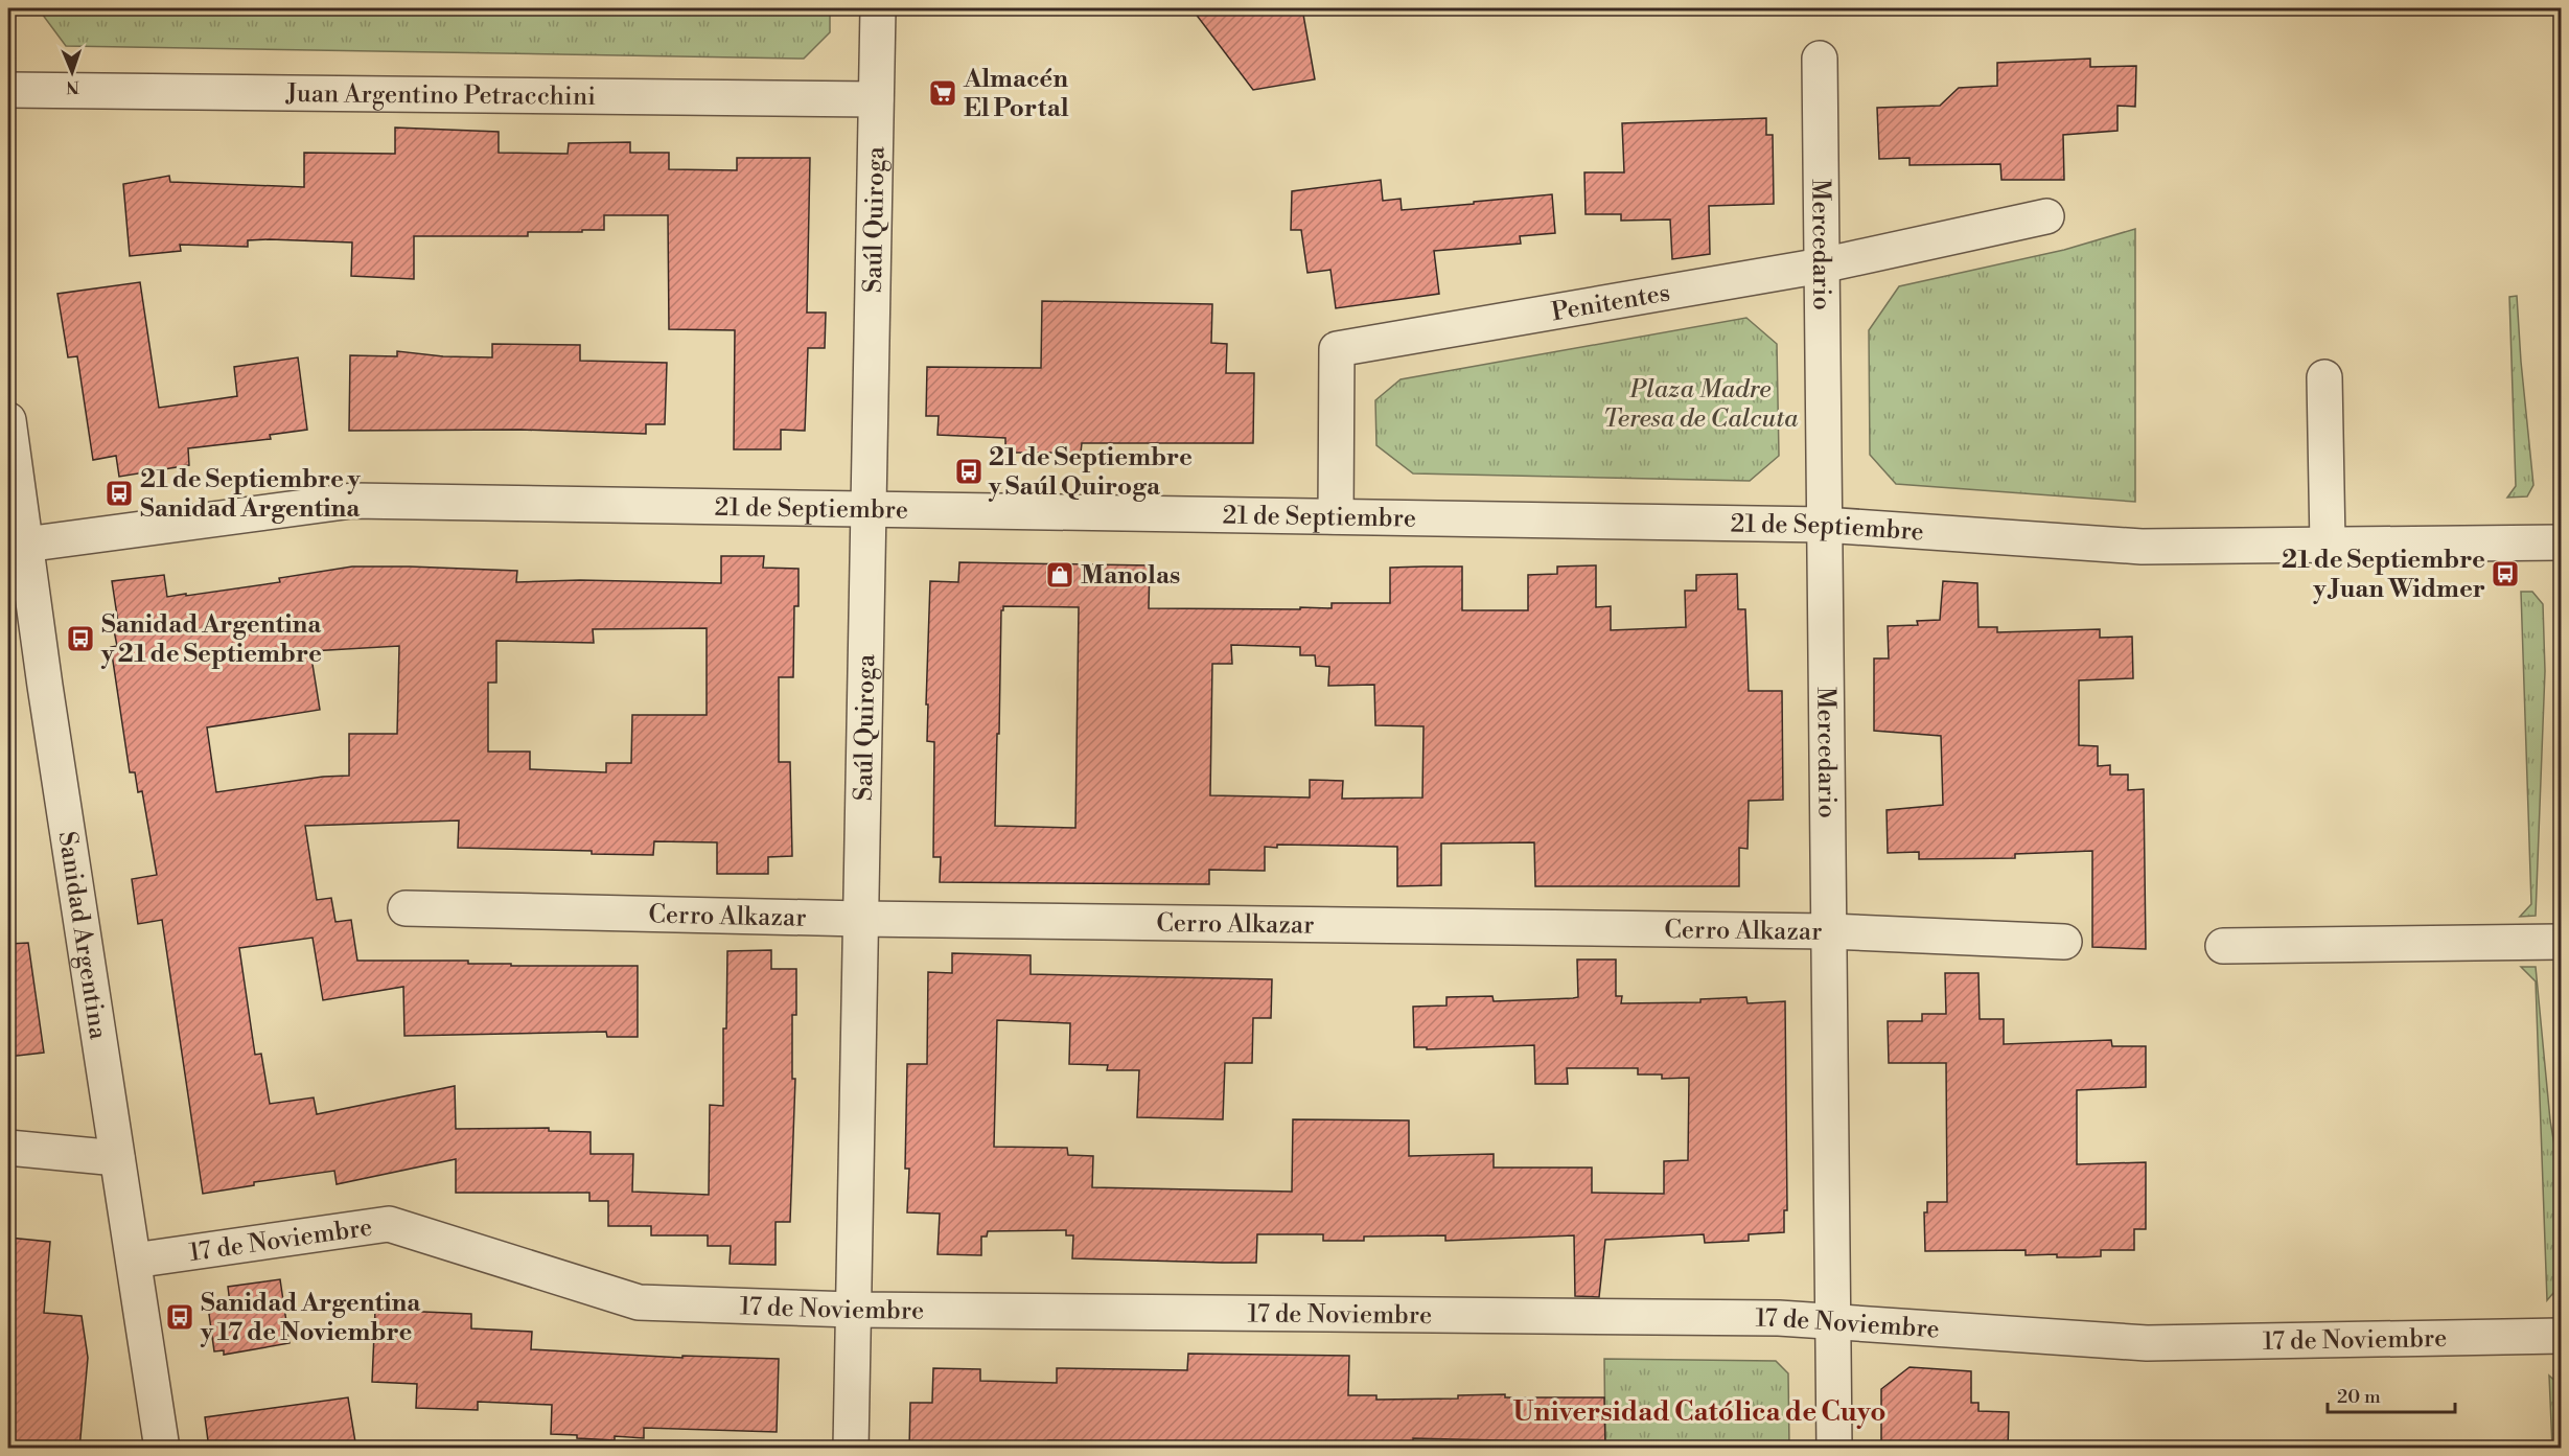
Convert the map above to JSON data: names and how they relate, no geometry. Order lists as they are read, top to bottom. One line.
{"streets":{"street":["Juan Argentino Petracchini","Saúl Quiroga","Mercedario","Penitentes","21 de Septiembre","Cerro Alkazar","Sanidad Argentina","17 de Noviembre"]},"crossings":[["Juan Argentino Petracchini","Saúl Quiroga"],["Saúl Quiroga","21 de Septiembre"],["Saúl Quiroga","Cerro Alkazar"],["Saúl Quiroga","17 de Noviembre"],["Mercedario","Penitentes"],["Mercedario","21 de Septiembre"],["Mercedario","Cerro Alkazar"],["Mercedario","17 de Noviembre"],["Penitentes","21 de Septiembre"],["21 de Septiembre","Sanidad Argentina"],["Sanidad Argentina","17 de Noviembre"]],"districts":["Universidad Católica de Cuyo"],"parks":["Plaza Madre Teresa de Calcuta"],"places":{"supermarket":["Almacén El Portal"],"bus stop":["21 de Septiembre y Saúl Quiroga","21 de Septiembre y Sanidad Argentina","21 de Septiembre y Juan Widmer","Sanidad Argentina y 21 de Septiembre","Sanidad Argentina y 17 de Noviembre"],"shop":["Manolas"]},"scale_bar":"20 m","north":"bottom"}
